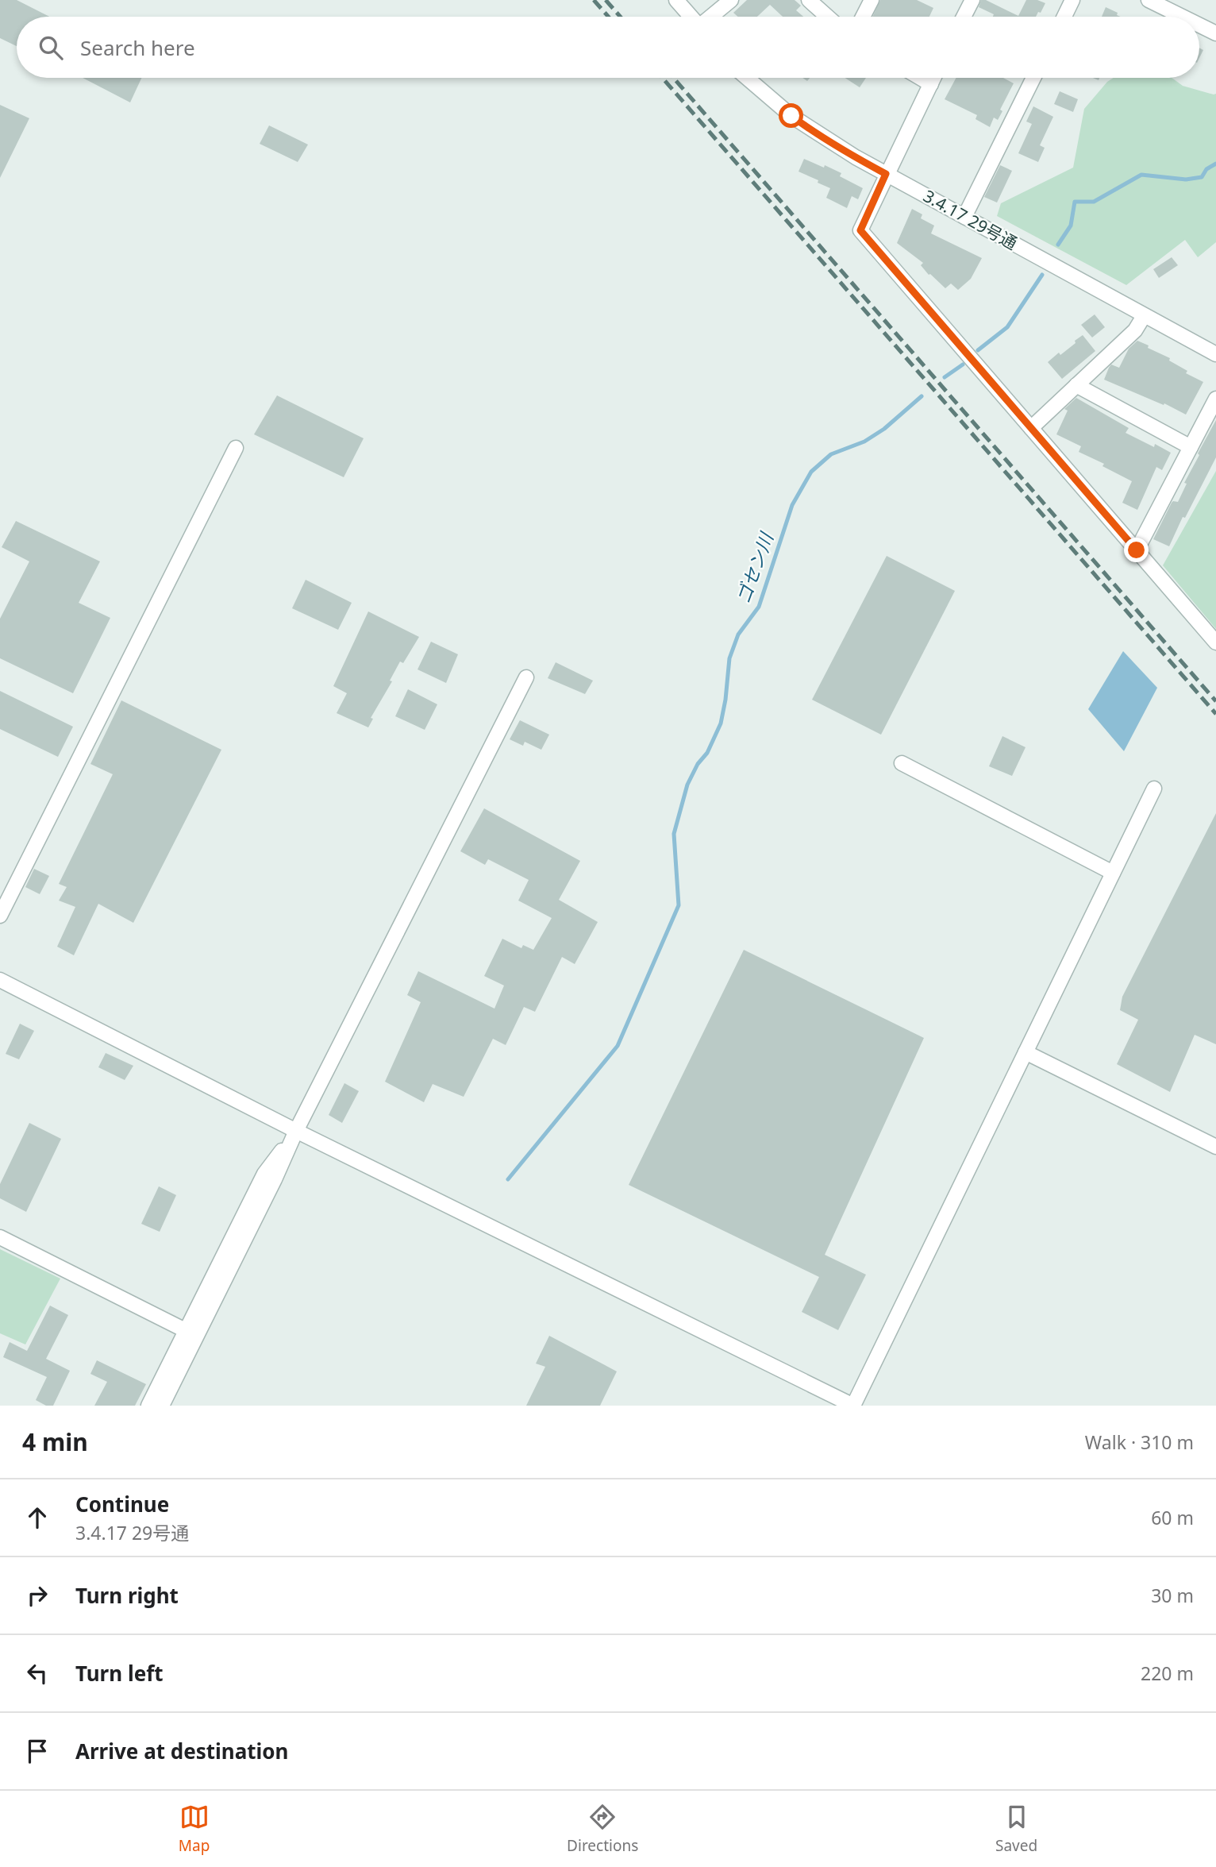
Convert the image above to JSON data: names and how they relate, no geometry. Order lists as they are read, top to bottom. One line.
{"streets":{"street":["3.4.17 29号通"]},"water":["ゴセン川"],"page":{"search":"Search here","heading":["4 min","Walk · 310 m"],"list":[["Continue","3.4.17 29号通","60 m"],["Turn right","30 m"],["Turn left","220 m"],"Arrive at destination"],"nav":["Map","Directions","Saved"]}}
